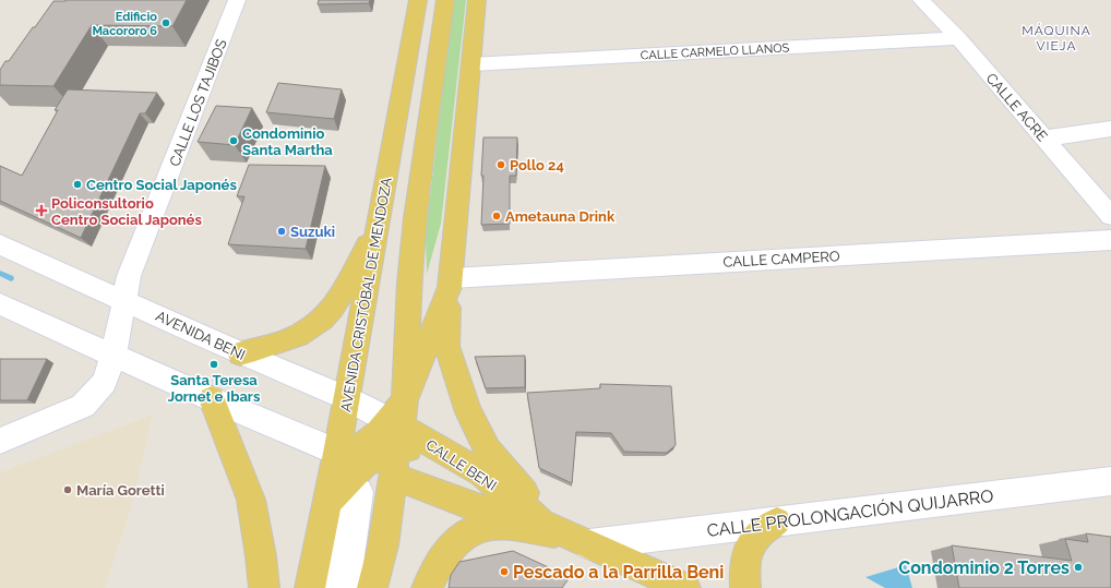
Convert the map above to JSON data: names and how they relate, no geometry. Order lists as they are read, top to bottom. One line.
{"streets":{"main road":["AVENIDA CRISTÓBAL DE MENDOZA","CALLE BENI"],"street":["CALLE CARMELO LLANOS","CALLE LOS TAJIBOS","CALLE ACRE","CALLE CAMPERO","AVENIDA BENI","CALLE PROLONGACIÓN QUIJARRO"]},"crossings":[["CALLE CARMELO LLANOS","CALLE ACRE"],["CALLE LOS TAJIBOS","AVENIDA BENI"],["AVENIDA CRISTÓBAL DE MENDOZA","AVENIDA BENI"],["AVENIDA BENI","CALLE BENI"],["CALLE BENI","CALLE PROLONGACIÓN QUIJARRO"]],"districts":["MÁQUINA VIEJA"],"places":{"other":["Edificio Macororo 6","Condominio Santa Martha","Pollo 24","Centro Social Japonés","Ametauna Drink","Suzuki","Santa Teresa Jornet e Ibars","María Goretti","Condominio 2 Torres","Pescado a la Parrilla Beni"],"health":["Policonsultorio Centro Social Japonés"]}}
